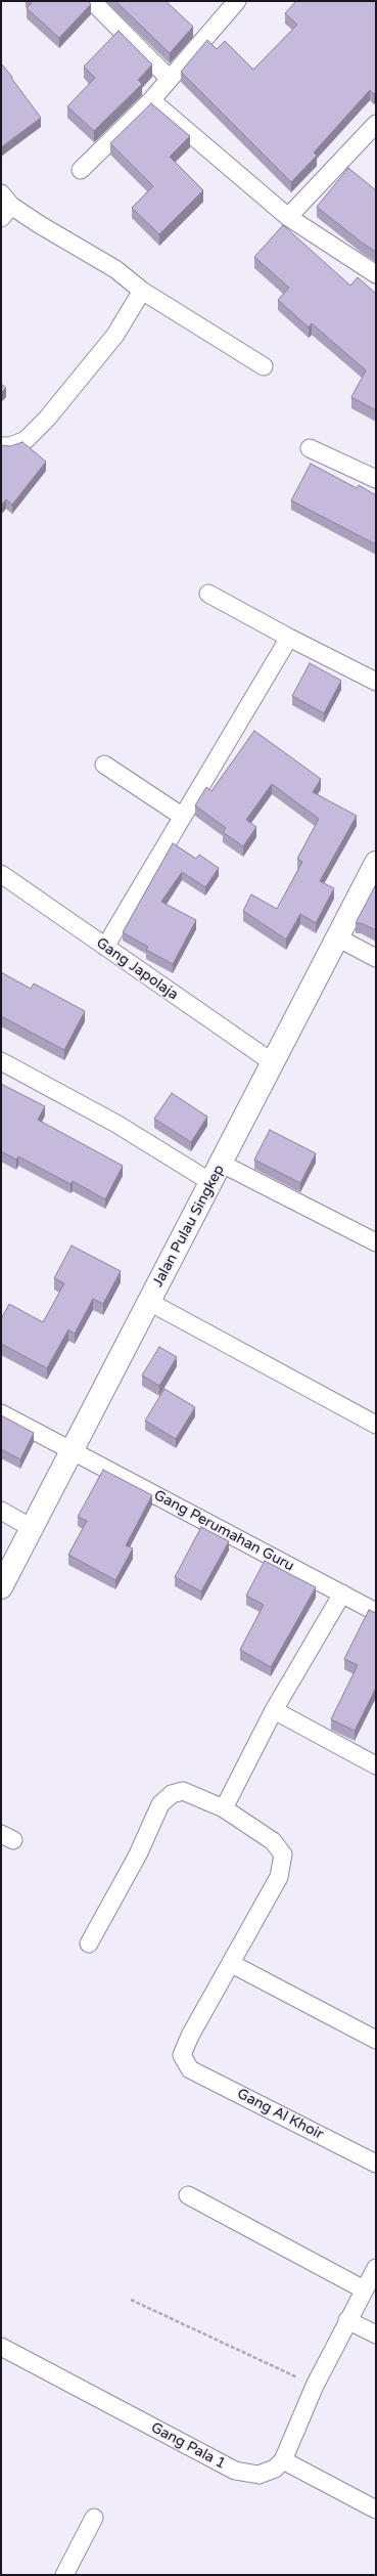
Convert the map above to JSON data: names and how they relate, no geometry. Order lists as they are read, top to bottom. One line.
{"streets":{"street":["Gang Japolaja","Jalan Pulau Singkep","Gang Perumahan Guru","Gang Al Khoir","Gang Pala 1"]},"crossings":[["Gang Japolaja","Jalan Pulau Singkep"],["Jalan Pulau Singkep","Gang Perumahan Guru"]]}
